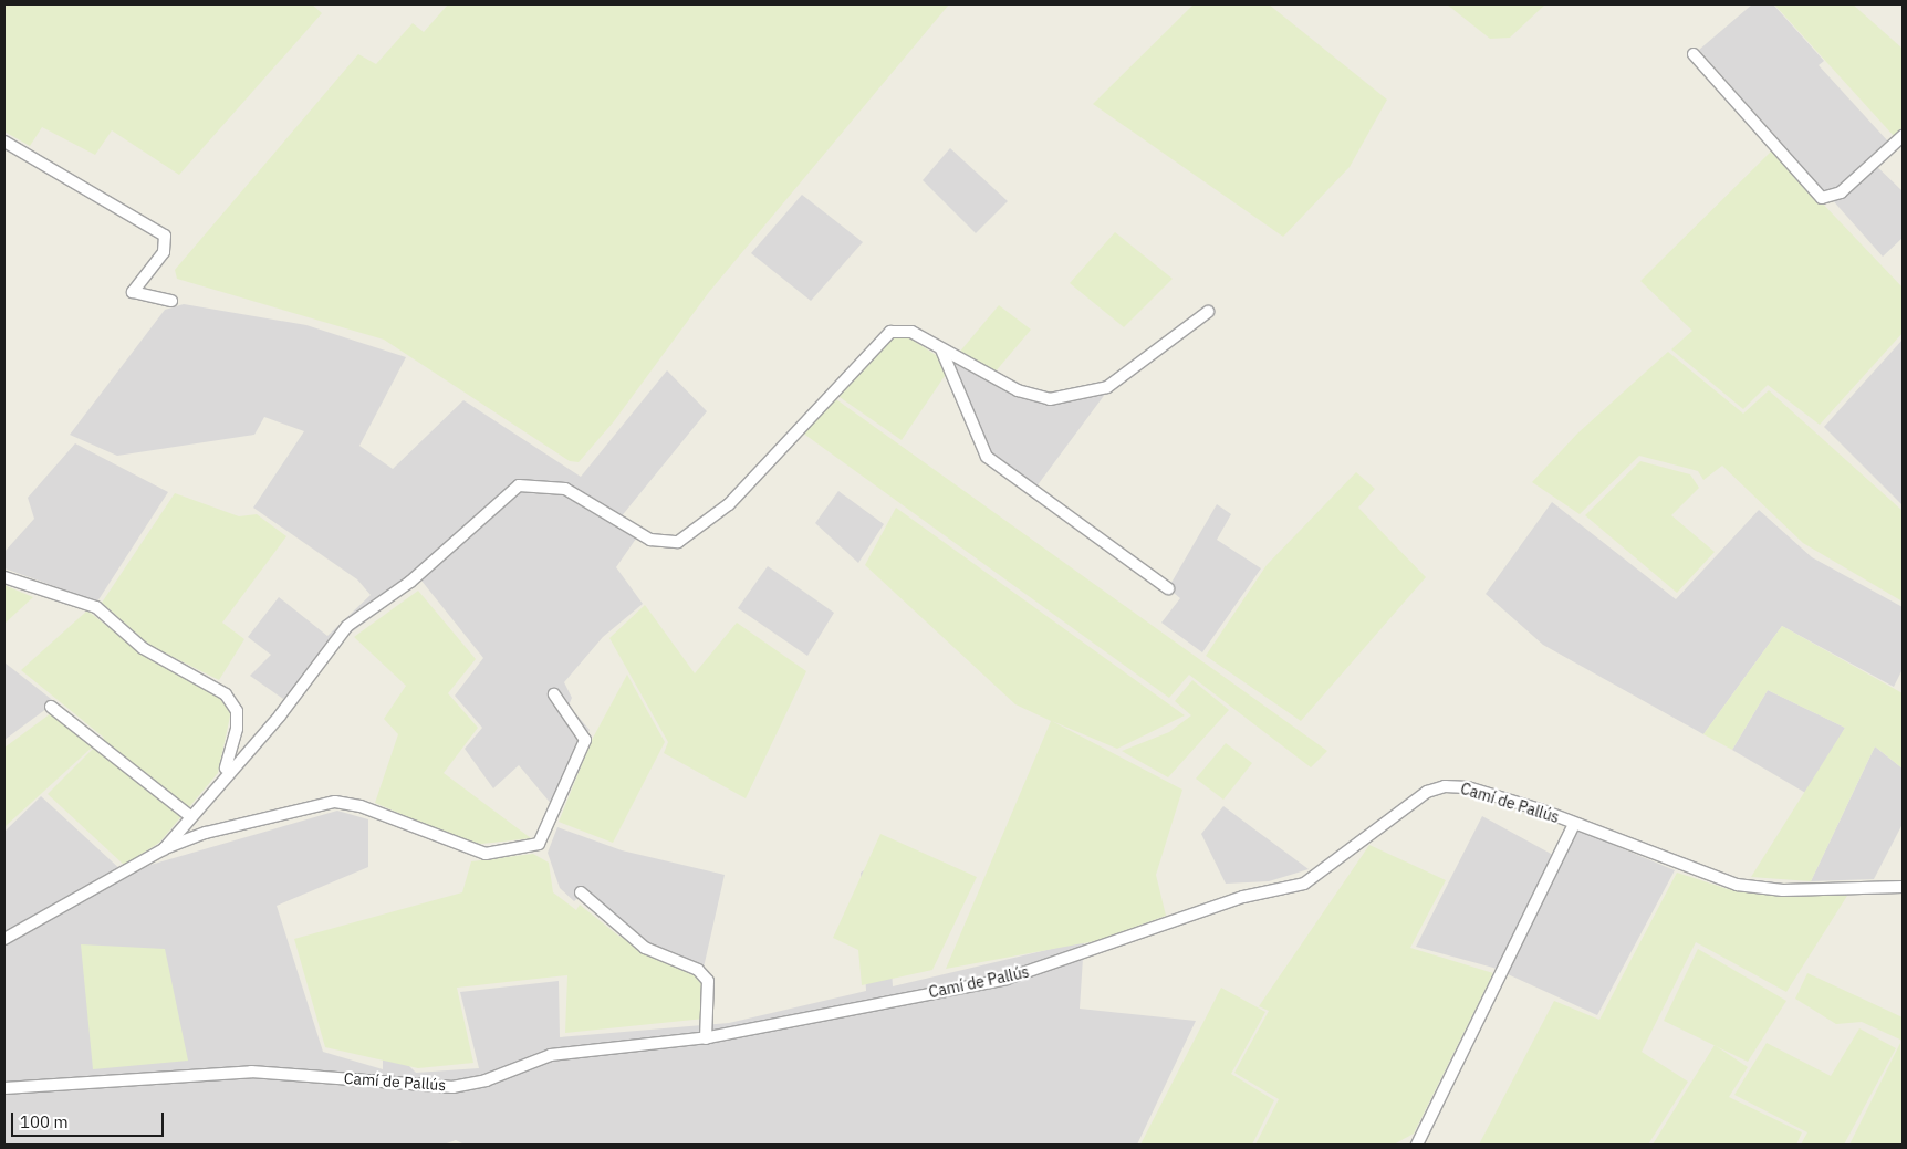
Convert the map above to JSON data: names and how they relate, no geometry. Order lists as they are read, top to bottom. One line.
{"streets":{"street":["Camí de Pallús"]},"scale_bar":"100 m"}
